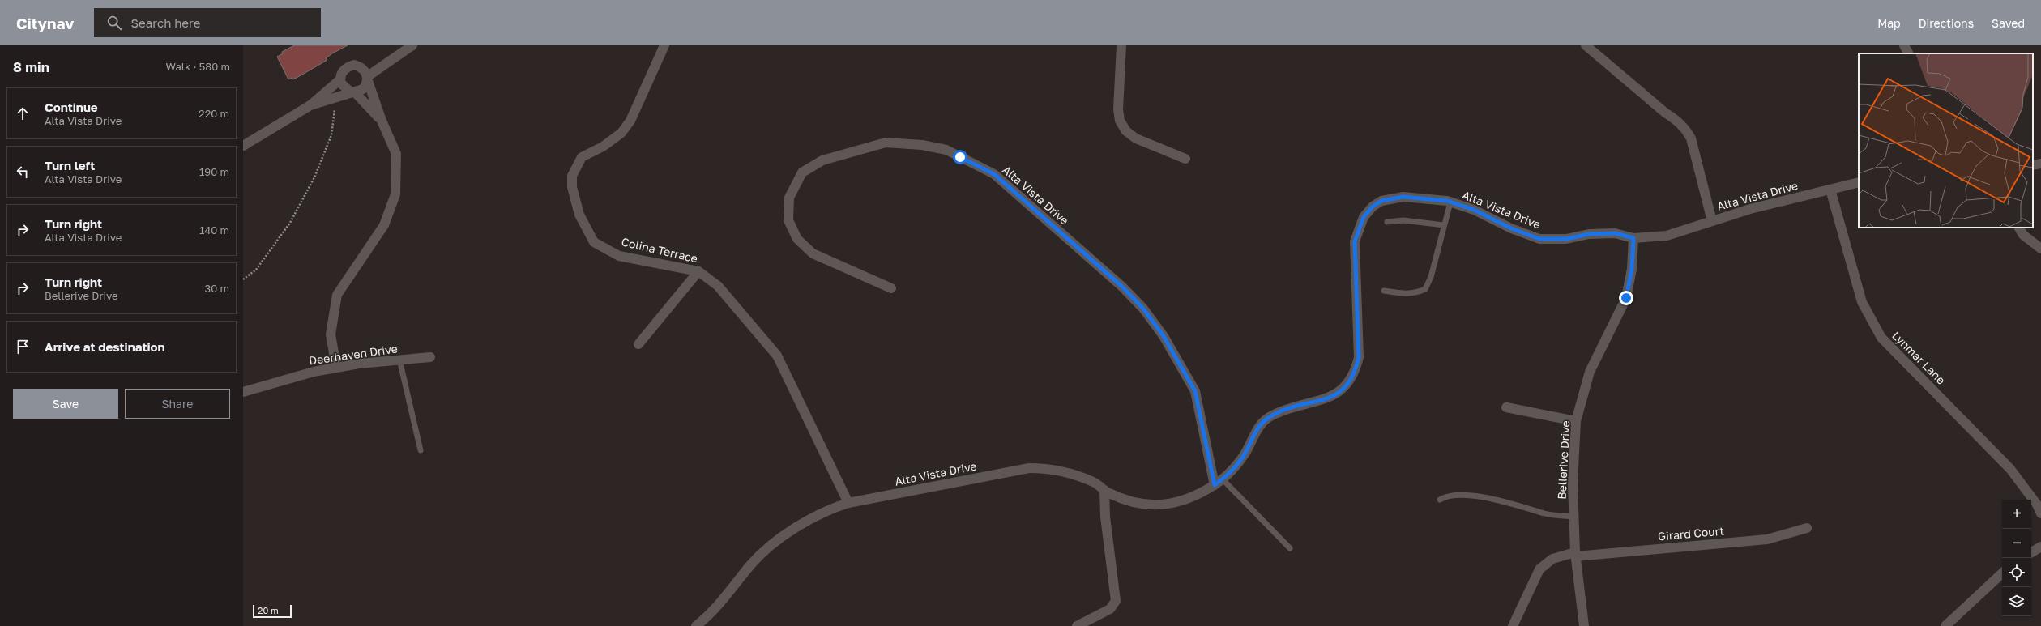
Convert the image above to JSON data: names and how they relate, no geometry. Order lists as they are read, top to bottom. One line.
{"streets":{"street":["Alta Vista Drive","Colina Terrace","Deerhaven Drive","Lynmar Lane","Bellerive Drive","Girard Court"]},"crossings":[["Alta Vista Drive","Colina Terrace"],["Alta Vista Drive","Lynmar Lane"],["Alta Vista Drive","Bellerive Drive"],["Bellerive Drive","Girard Court"]],"scale_bar":"20 m","page":{"header":"Citynav","search":"Search here","nav":["Map","Directions","Saved"],"heading":["8 min","Walk · 580 m"],"list":[["Continue","Alta Vista Drive","220 m"],["Turn left","Alta Vista Drive","190 m"],["Turn right","Alta Vista Drive","140 m"],["Turn right","Bellerive Drive","30 m"],"Arrive at destination"],"buttons":["Save","Share"],"map_buttons":["+","−"],"scale":"20 m"}}
